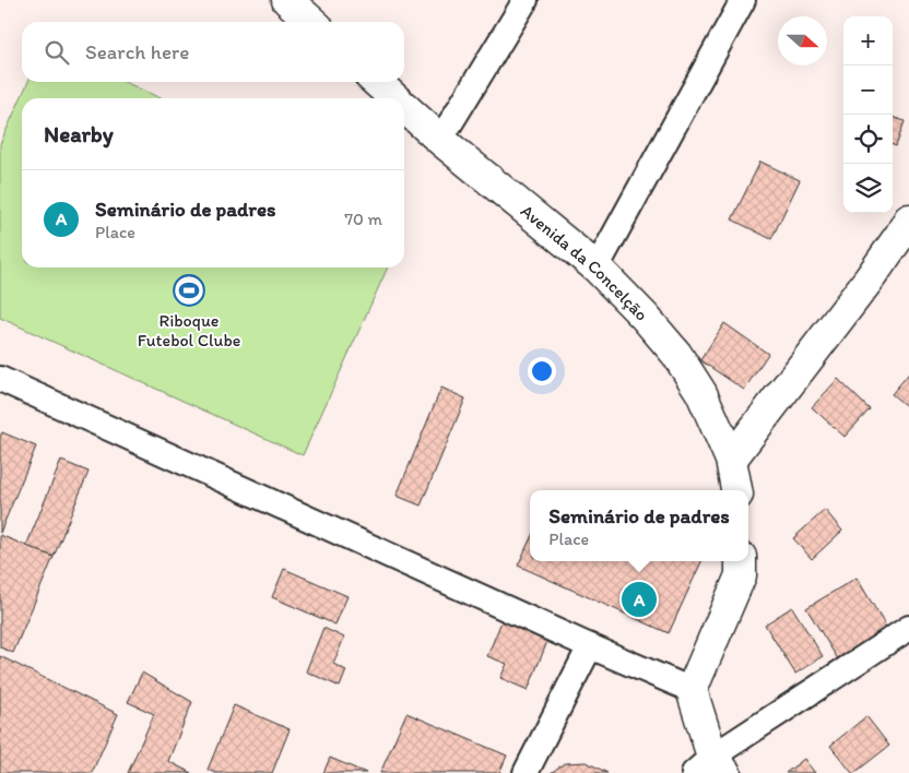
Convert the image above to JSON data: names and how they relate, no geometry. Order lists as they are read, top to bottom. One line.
{"streets":{"main road":["Avenida da Concelção"]},"places":{"sports":["Riboque Futebol Clube"]},"north":"right","page":{"map_buttons":["+","−"],"search":"Search here","heading":"Nearby","list":[{"mark":"A","name":"Seminário de padres","note":"Place","value":"70 m"}],"popup":["Seminário de padres","Place"],"pins":"A"}}
